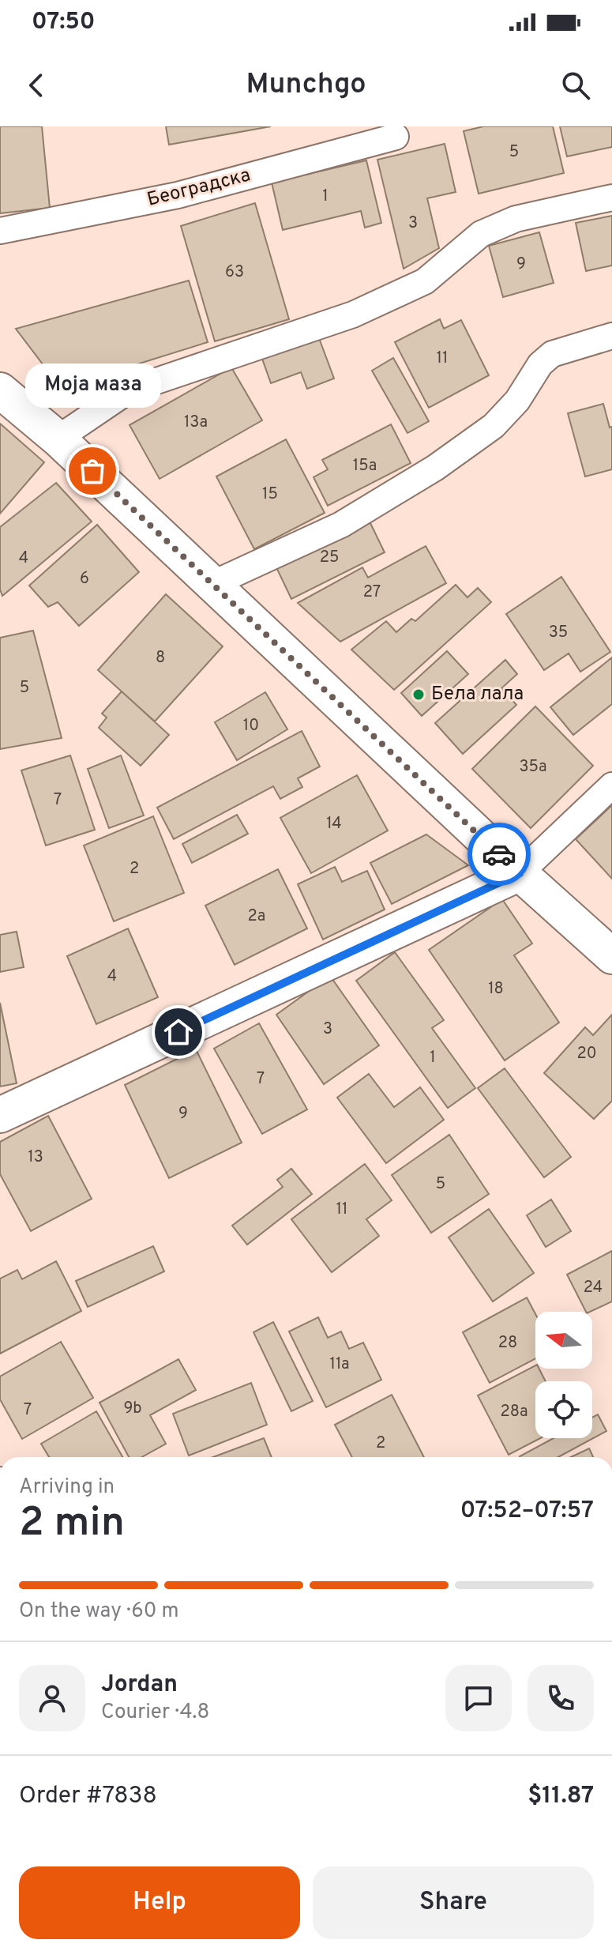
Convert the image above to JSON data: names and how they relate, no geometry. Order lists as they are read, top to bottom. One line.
{"streets":{"lane":["Београдска"]},"places":["Моја маза","Бела лала"],"house_numbers":["5","1","3","9","63","11","13a","15a","15","25","4","6","27","35","8","5","10","35a","7","14","2","2a","4","18","3","20","1","7","9","13","5","11","24","28","11a","9b","7","28a","2"],"north":"left","page":{"status":"07:50","header":"Munchgo","bubble":"Моја маза","heading":["2 min","Arriving in","07:52–07:57"],"panel":["Jordan","Courier · 4.8","Order #7838","$11.87"],"bar":"On the way · 60 m","buttons":["Help","Share"]}}
